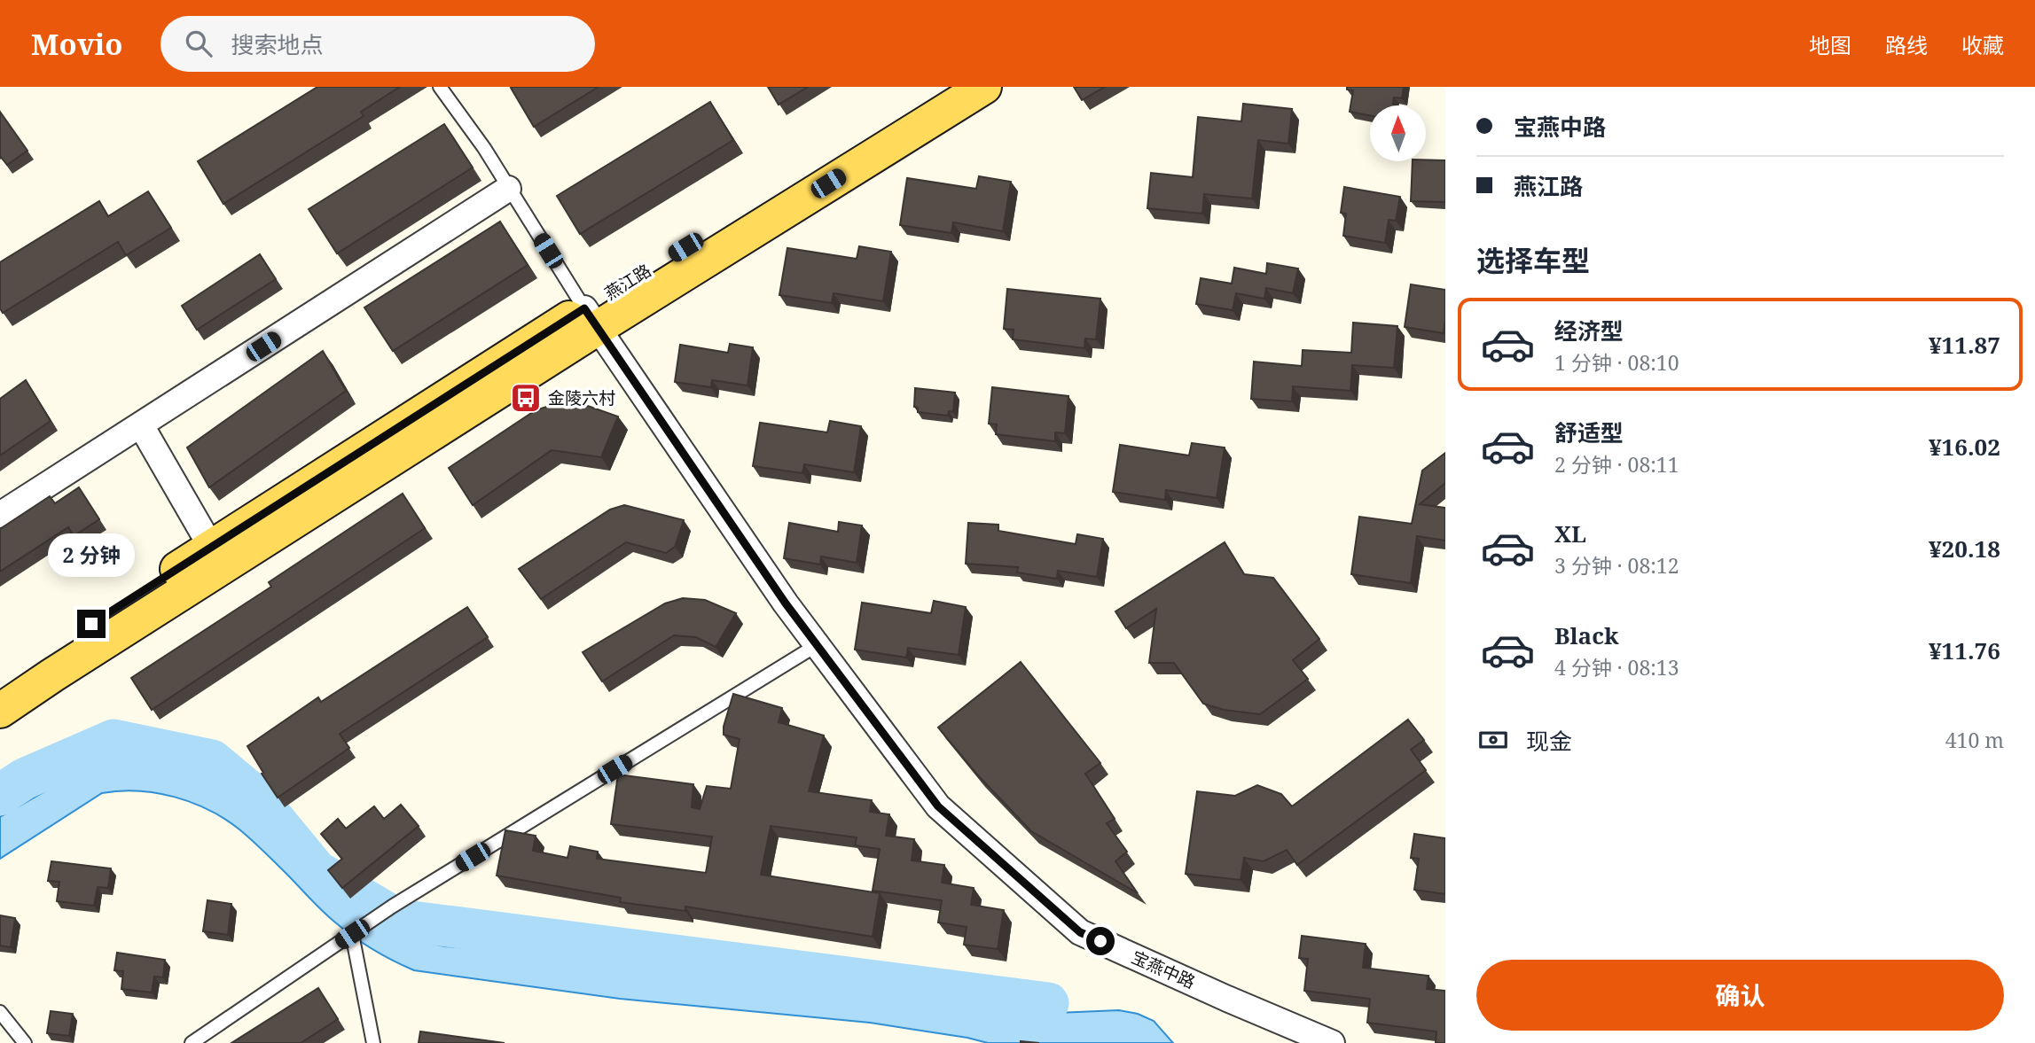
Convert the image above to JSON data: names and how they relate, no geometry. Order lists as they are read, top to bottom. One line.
{"streets":{"main road":["燕江路"],"street":["宝燕中路"]},"crossings":[["燕江路","宝燕中路"]],"places":{"bus stop":["金陵六村"]},"north":"top","page":{"header":"Movio","search":"搜索地点","nav":["地图","路线","收藏"],"banner":["宝燕中路","燕江路"],"heading":"选择车型","list":[{"name":"经济型","note":"1 分钟 · 08:10","value":"¥11.87"},{"name":"舒适型","note":"2 分钟 · 08:11","value":"¥16.02"},{"name":"XL","note":"3 分钟 · 08:12","value":"¥20.18"},{"name":"Black","note":"4 分钟 · 08:13","value":"¥11.76"}],"bubble":"2 分钟","pay":["现金","410 m"],"buttons":"确认"}}
